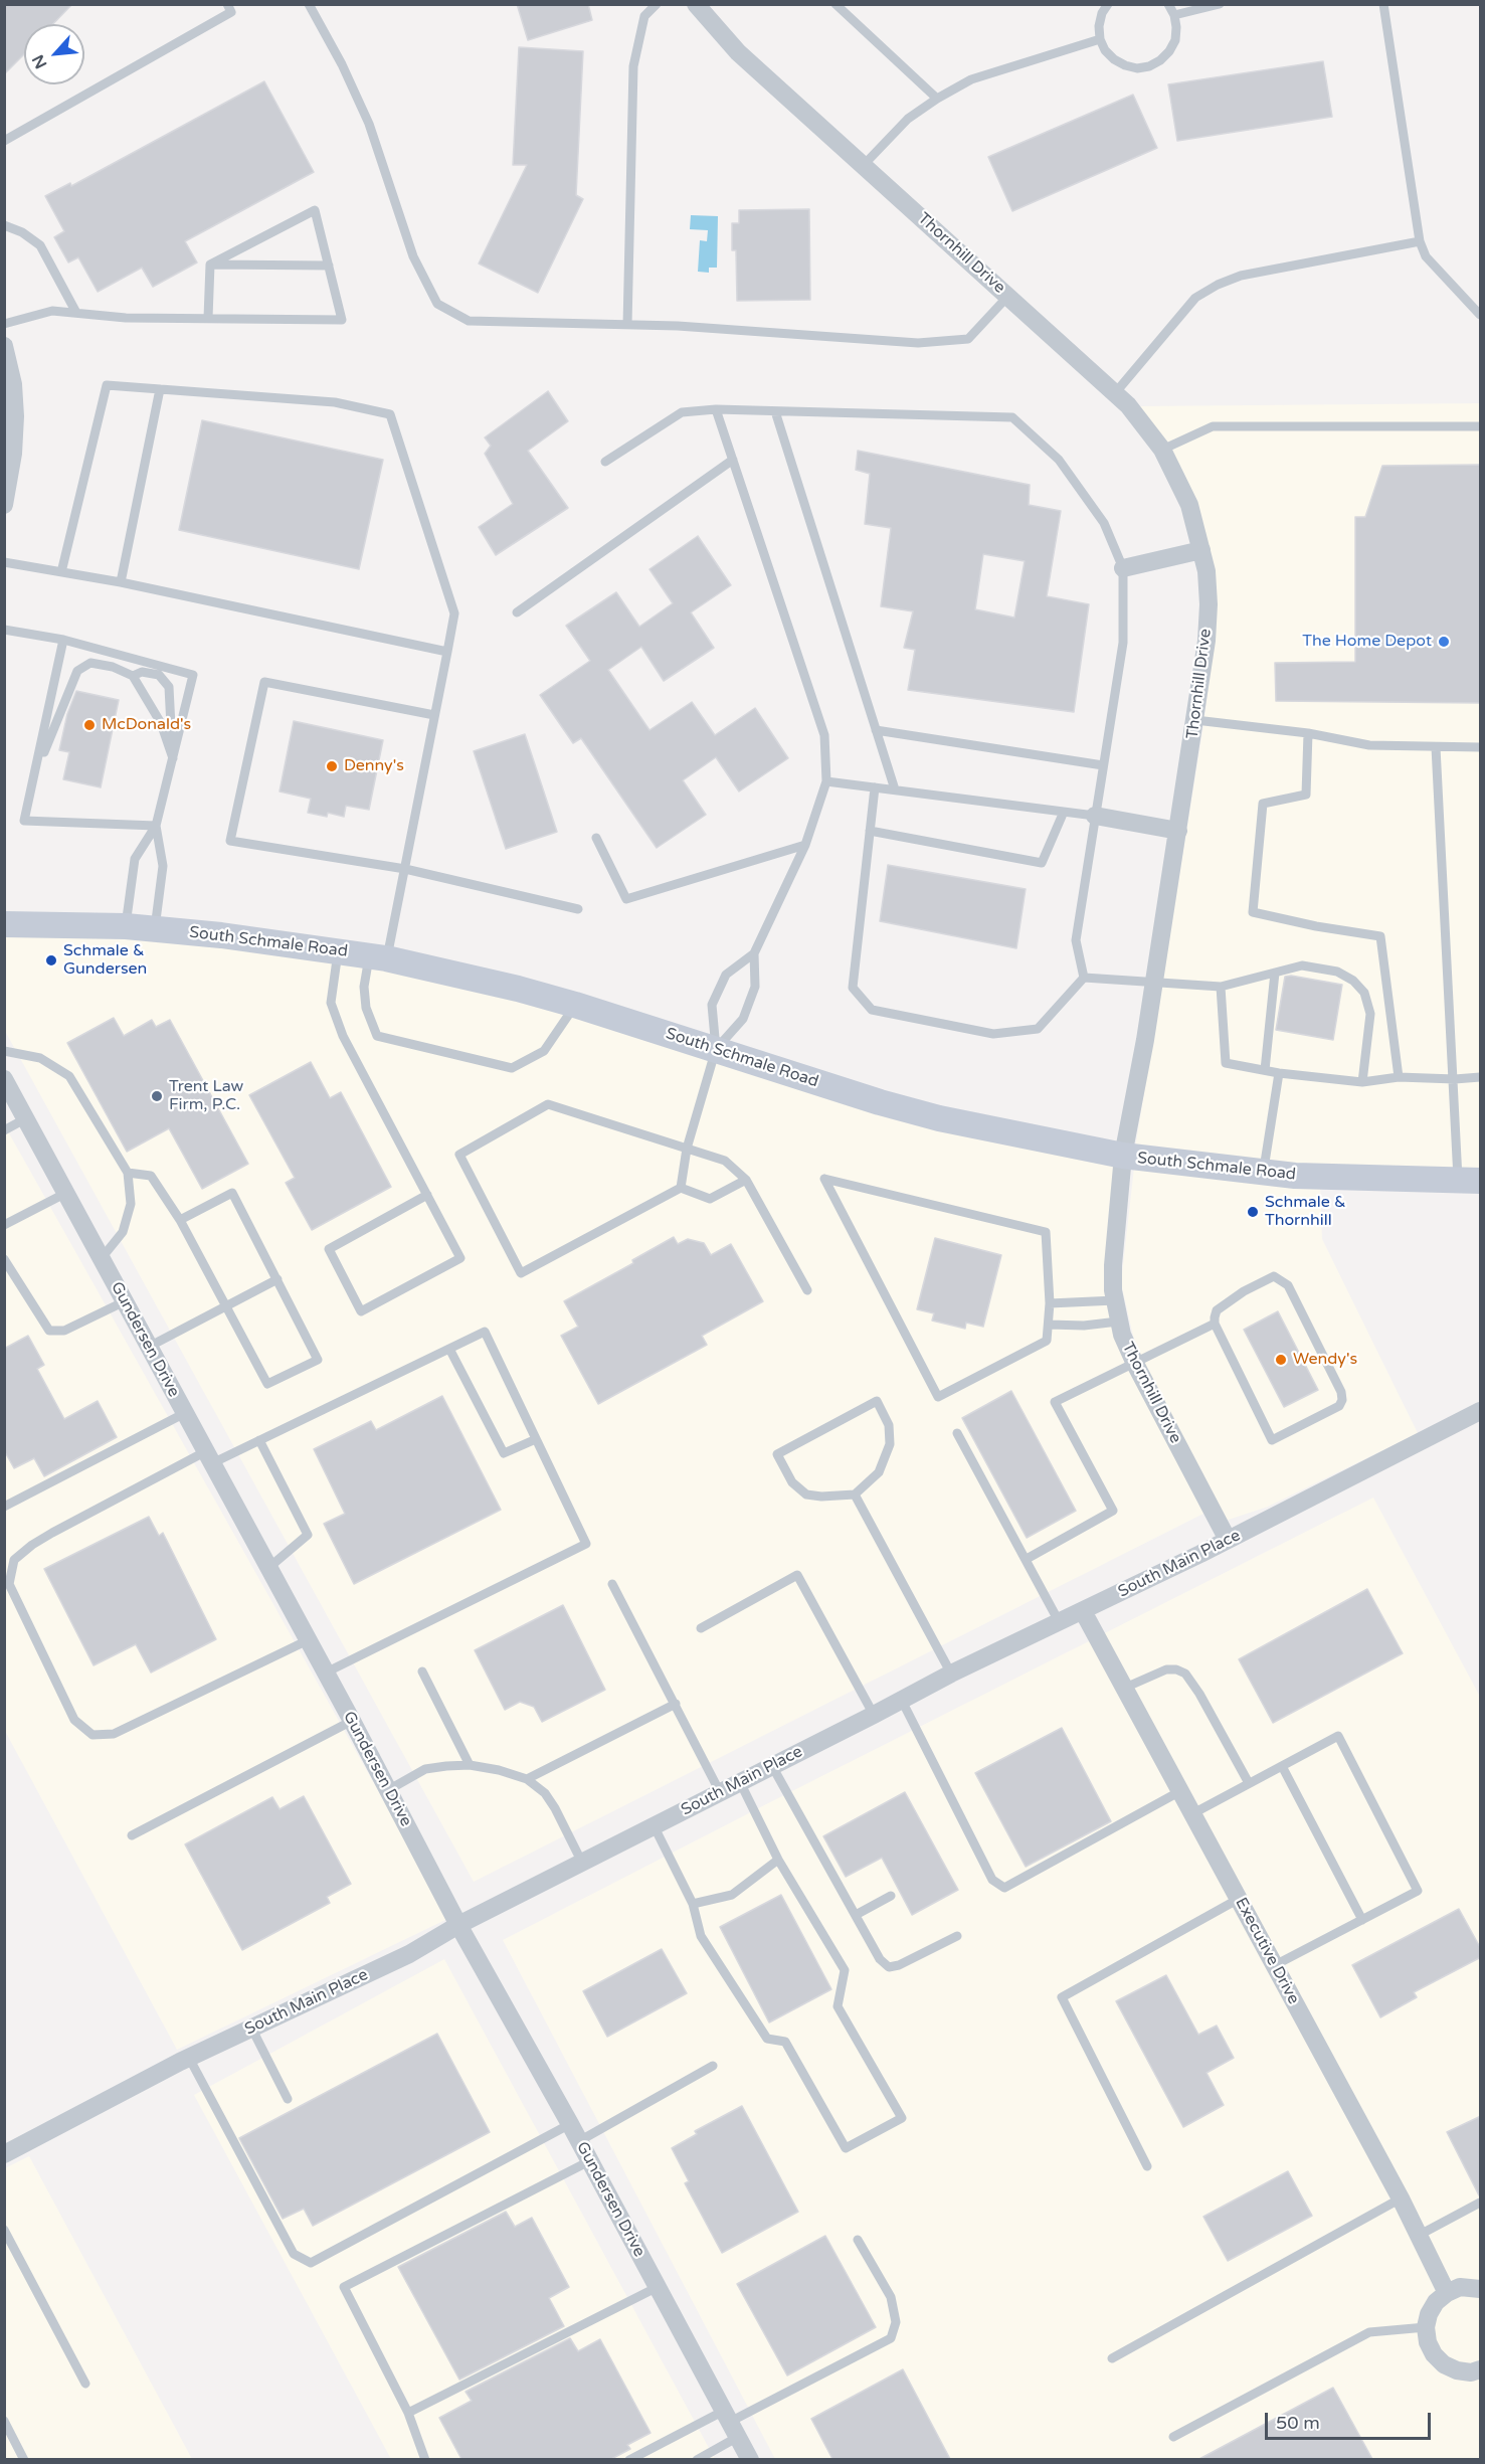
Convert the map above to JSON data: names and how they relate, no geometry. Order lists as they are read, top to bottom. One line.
{"streets":{"main road":["South Schmale Road"],"street":["Thornhill Drive","Gundersen Drive","South Main Place","Executive Drive"]},"crossings":[["Thornhill Drive","South Schmale Road"],["Thornhill Drive","South Main Place"],["Gundersen Drive","South Main Place"],["South Main Place","Executive Drive"]],"places":["The Home Depot","McDonald's","Denny's","Schmale & Gundersen","Trent Law Firm, P.C.","Schmale & Thornhill","Wendy's"],"scale_bar":"50 m","north":"bottom left"}
